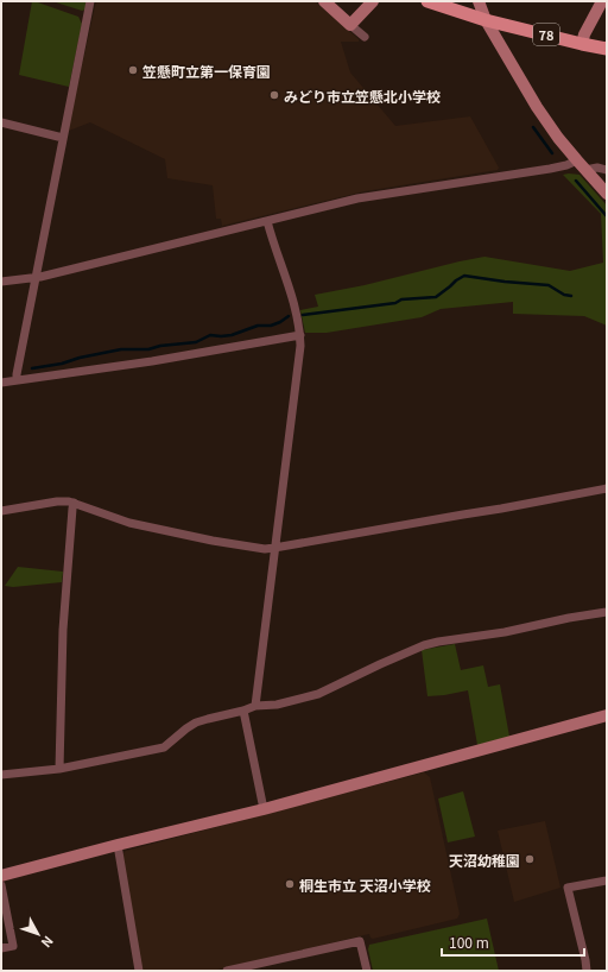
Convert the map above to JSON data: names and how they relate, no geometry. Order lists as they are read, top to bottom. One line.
{"streets":{"main road":["78"]},"places":["笠懸町立第一保育園","みどり市立笠懸北小学校","天沼幼稚園","桐生市立 天沼小学校"],"scale_bar":"100 m","north":"bottom right"}
